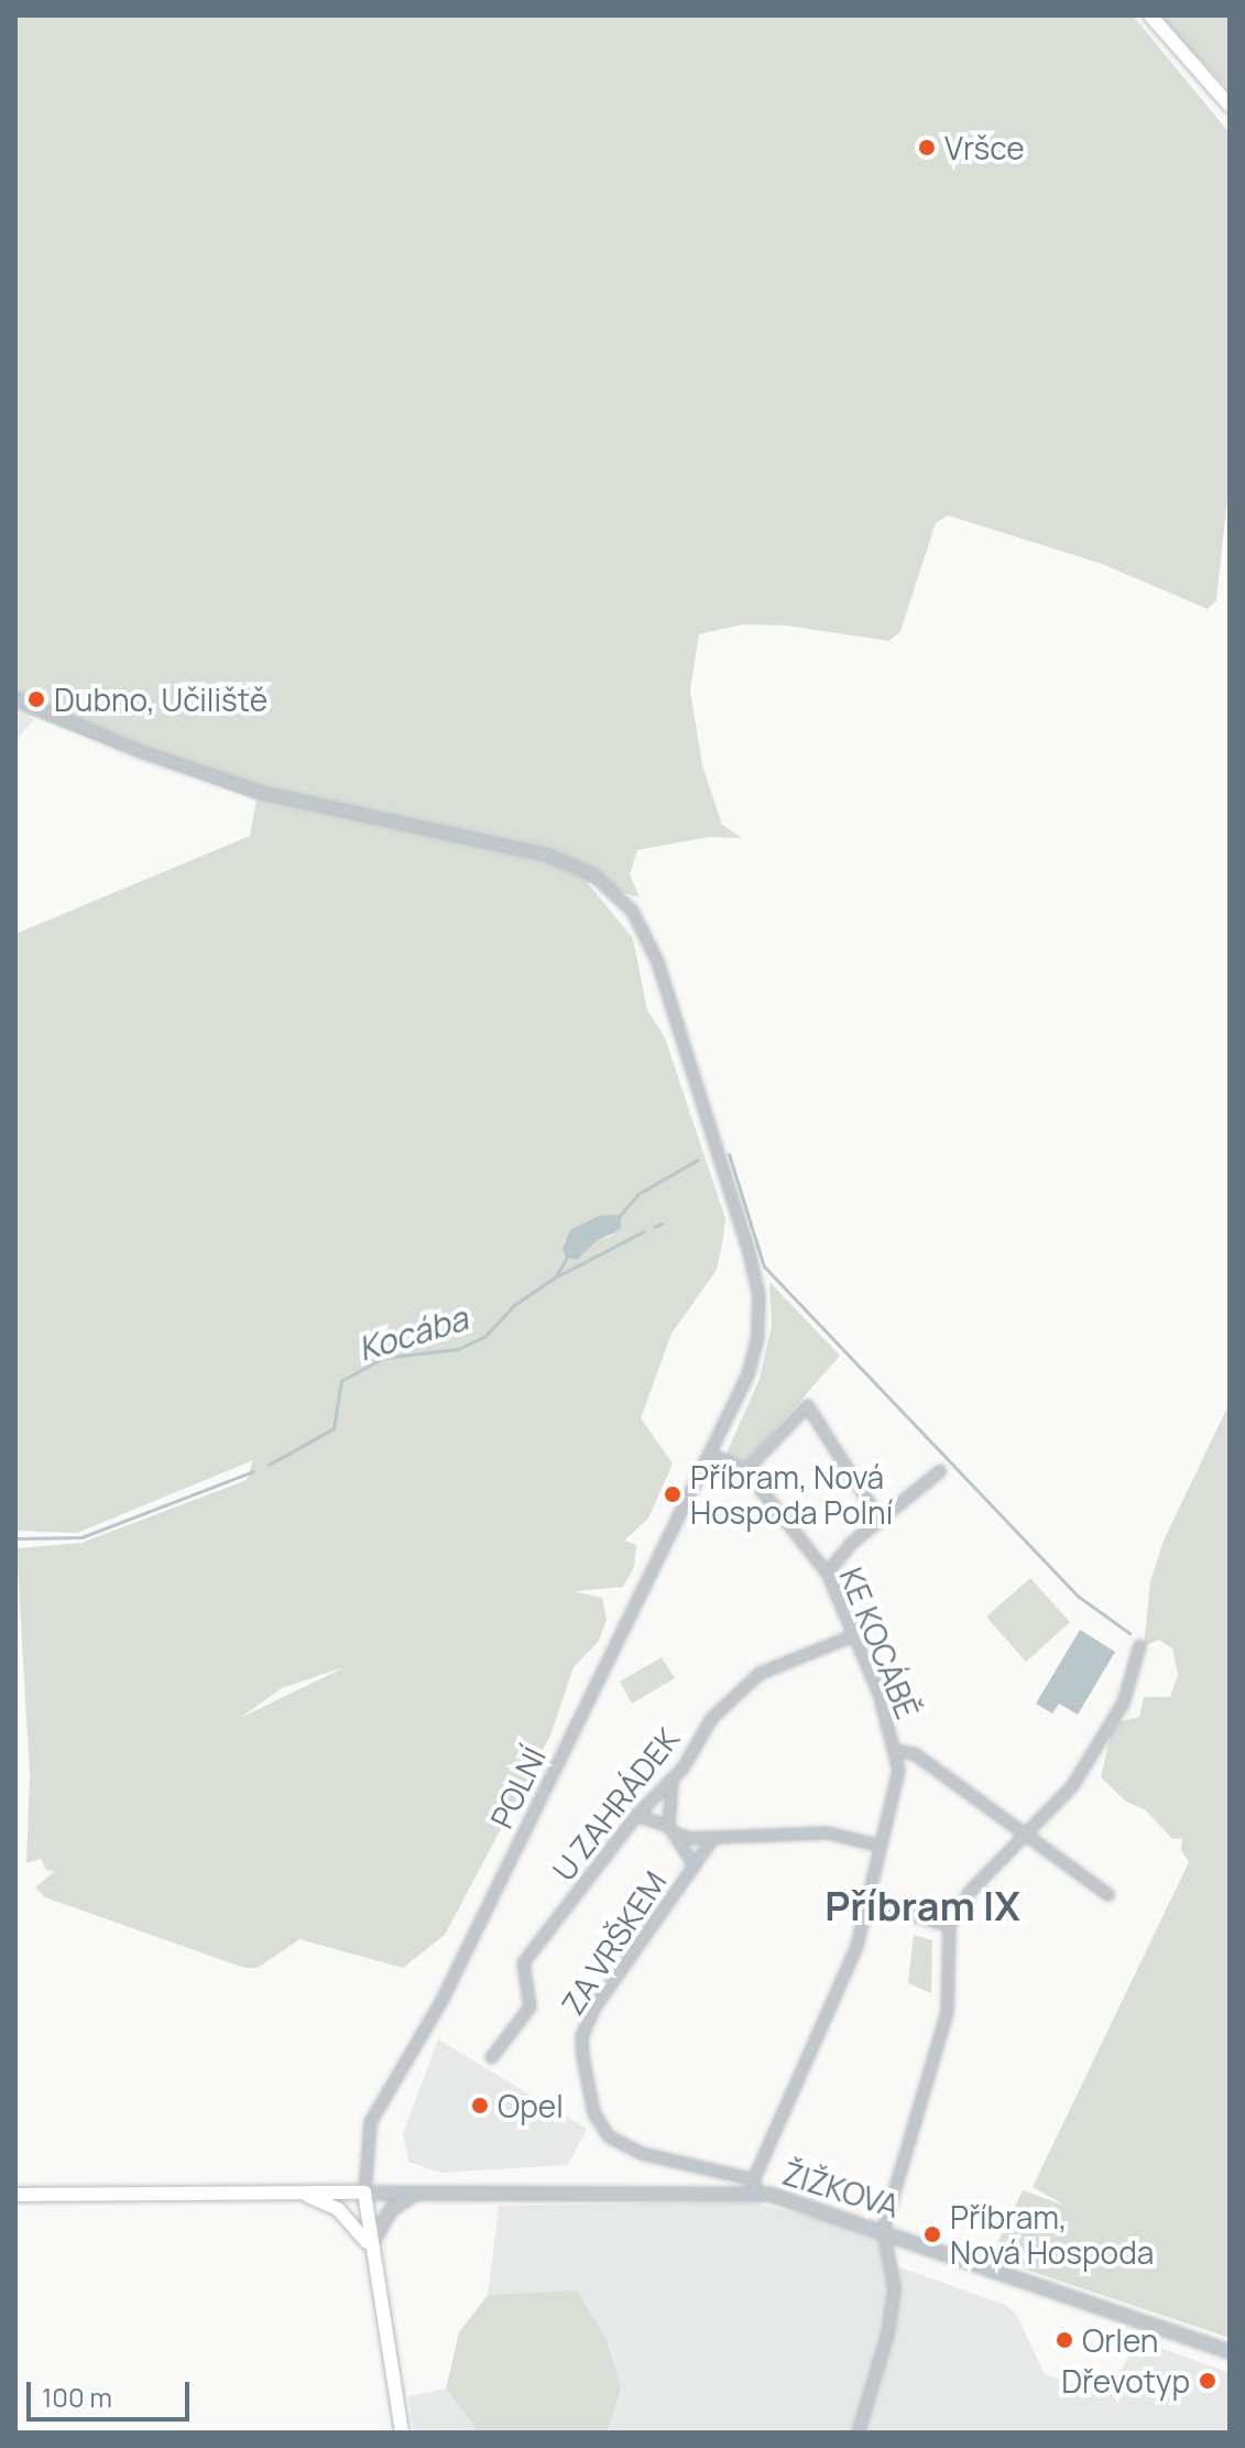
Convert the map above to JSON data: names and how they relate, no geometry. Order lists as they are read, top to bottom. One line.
{"streets":{"street":["KE KOCÁBĚ","POLNÍ","U ZAHRÁDEK","ZA VRŠKEM","ŽIŽKOVA"]},"crossings":[["KE KOCÁBĚ","POLNÍ"],["KE KOCÁBĚ","U ZAHRÁDEK"],["KE KOCÁBĚ","ZA VRŠKEM"],["KE KOCÁBĚ","ŽIŽKOVA"],["POLNÍ","ŽIŽKOVA"],["ZA VRŠKEM","ŽIŽKOVA"]],"districts":["Příbram IX"],"water":["Kocába"],"places":["Vršce","Dubno, Učiliště","Příbram, Nová Hospoda Polní","Opel","Příbram, Nová Hospoda","Orlen","Dřevotyp"],"scale_bar":"100 m"}
